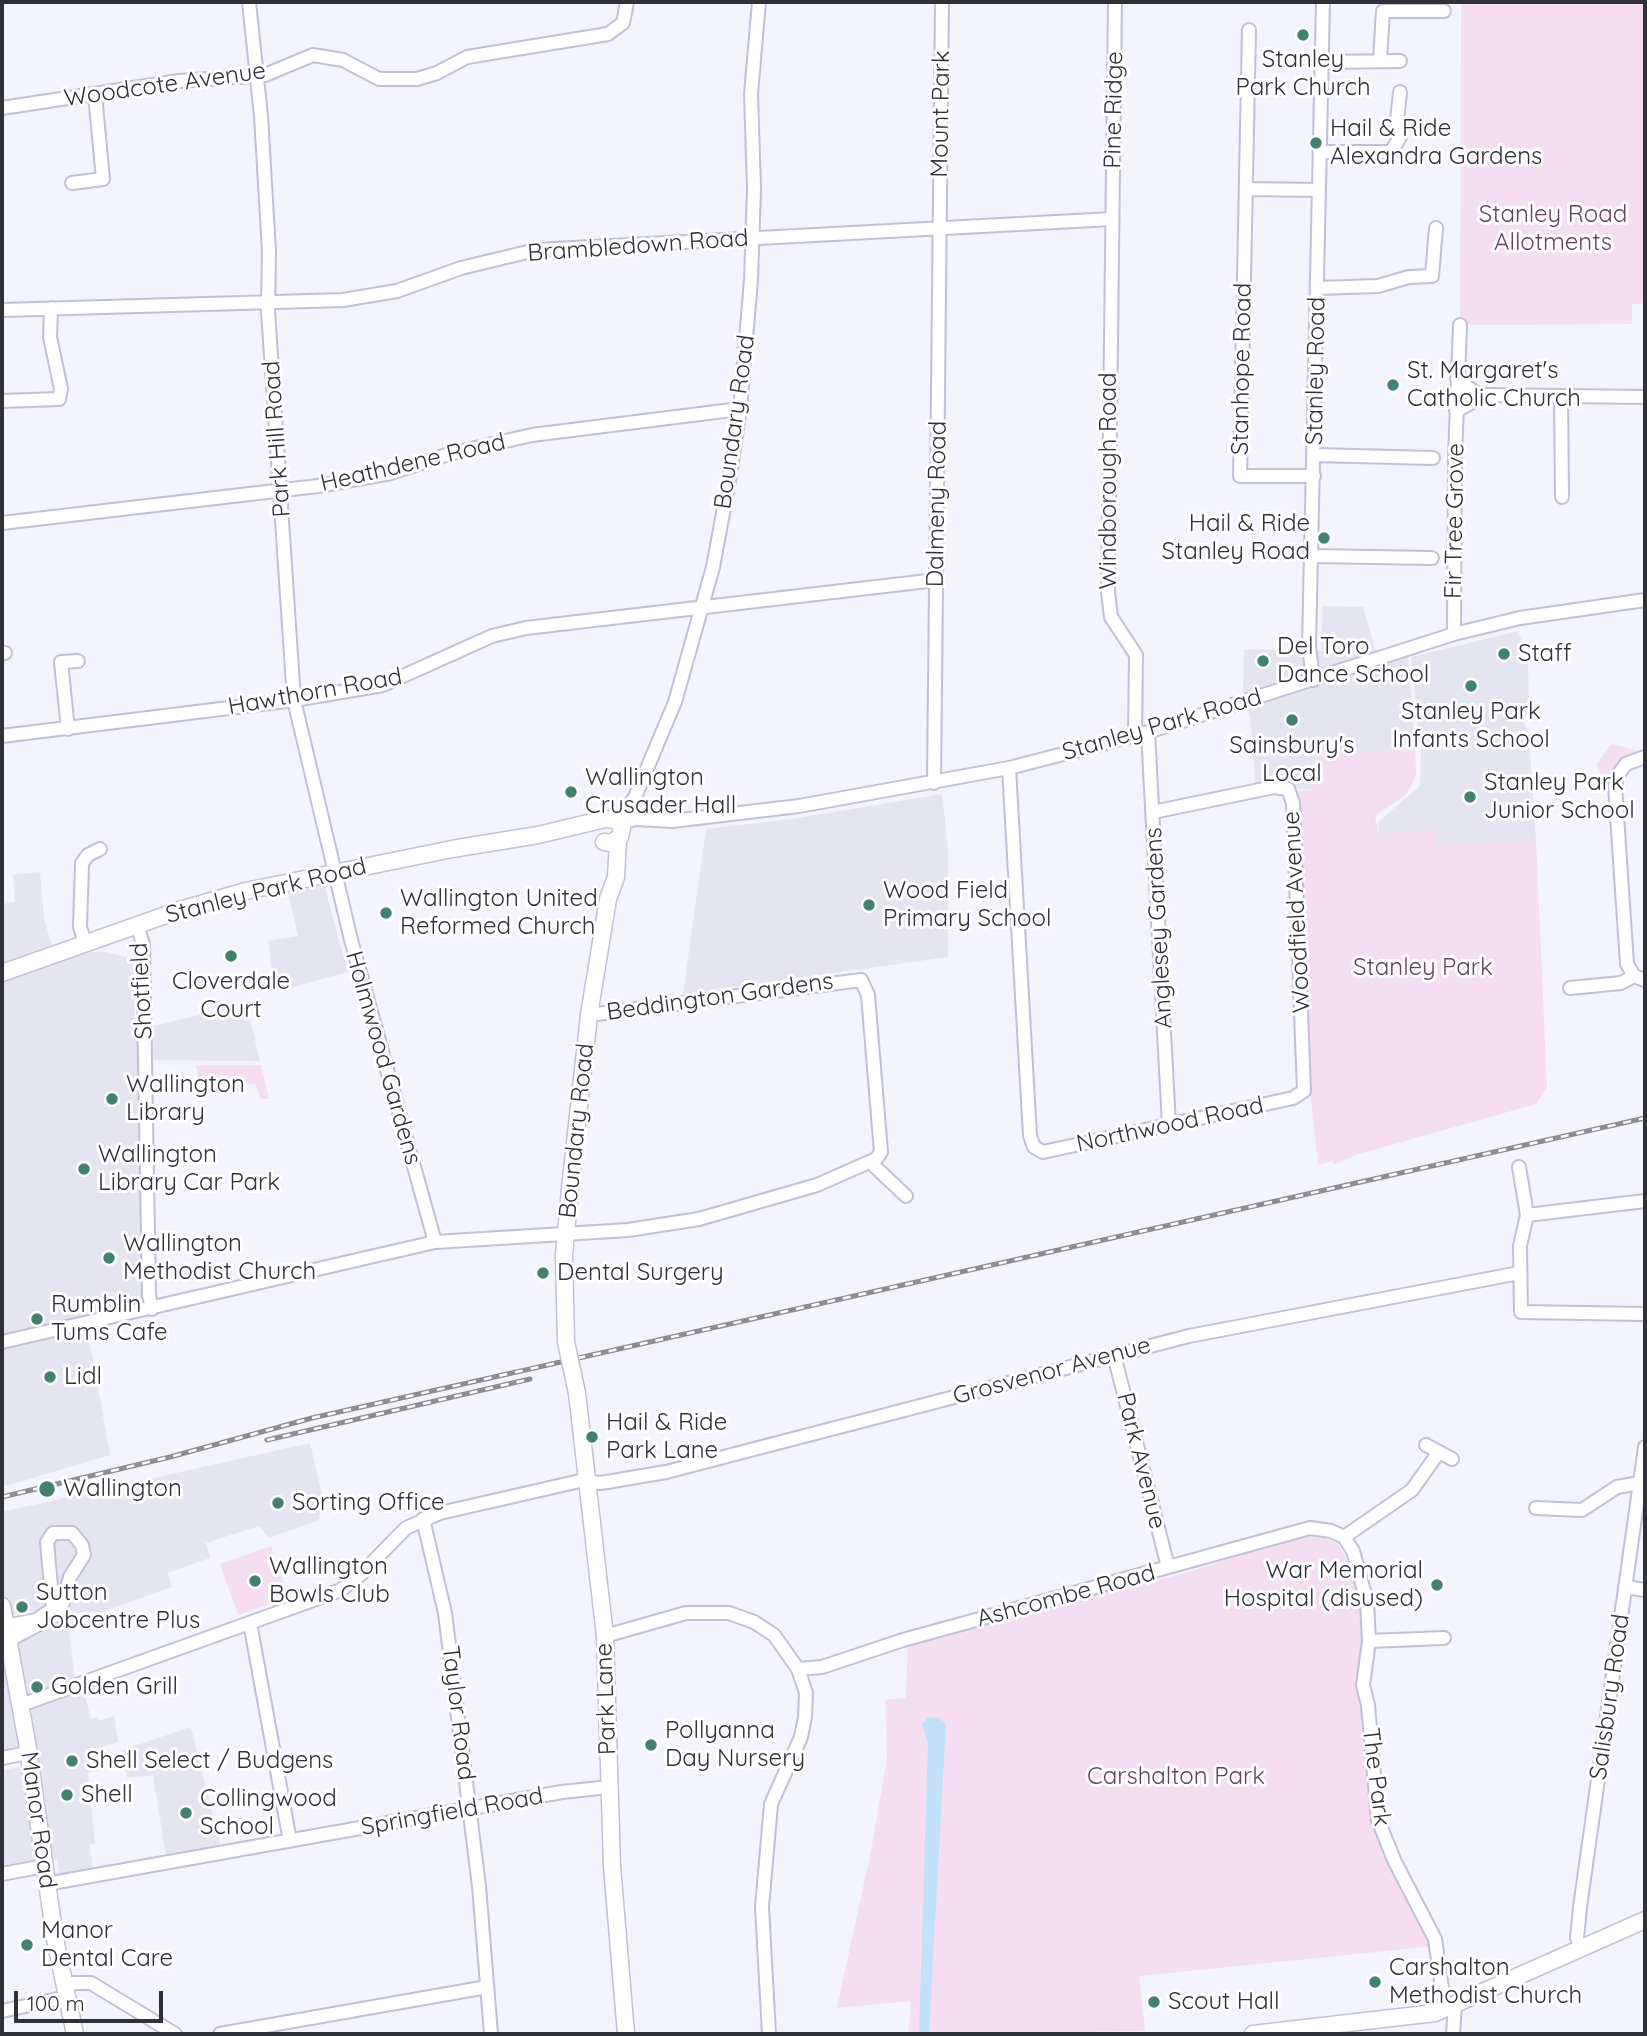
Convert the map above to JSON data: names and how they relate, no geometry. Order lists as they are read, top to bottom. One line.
{"streets":{"main road":["Boundary Road","Stanley Park Road","Park Lane","Manor Road"],"street":["Woodcote Avenue","Pine Ridge","Mount Park","Brambledown Road","Stanhope Road","Stanley Road","Park Hill Road","Heathdene Road","Windborough Road","Dalmeny Road","Fir Tree Grove","Hawthorn Road","Woodfield Avenue","Anglesey Gardens","Shotfield","Beddington Gardens","Holmwood Gardens","Northwood Road","Grosvenor Avenue","Park Avenue","Ashcombe Road","Salisbury Road","Taylor Road","The Park","Springfield Road"]},"crossings":[["Woodcote Avenue","Park Hill Road"],["Pine Ridge","Brambledown Road"],["Pine Ridge","Windborough Road"],["Mount Park","Brambledown Road"],["Mount Park","Dalmeny Road"],["Brambledown Road","Boundary Road"],["Brambledown Road","Park Hill Road"],["Brambledown Road","Windborough Road"],["Brambledown Road","Dalmeny Road"],["Stanhope Road","Stanley Road"],["Stanley Road","Stanley Park Road"],["Boundary Road","Heathdene Road"],["Boundary Road","Hawthorn Road"],["Boundary Road","Stanley Park Road"],["Boundary Road","Beddington Gardens"],["Boundary Road","Park Lane"],["Park Hill Road","Heathdene Road"],["Park Hill Road","Hawthorn Road"],["Park Hill Road","Stanley Park Road"],["Park Hill Road","Holmwood Gardens"],["Windborough Road","Stanley Park Road"],["Dalmeny Road","Hawthorn Road"],["Dalmeny Road","Stanley Park Road"],["Fir Tree Grove","Stanley Park Road"],["Stanley Park Road","Anglesey Gardens"],["Stanley Park Road","Shotfield"],["Stanley Park Road","Holmwood Gardens"],["Stanley Park Road","Northwood Road"],["Woodfield Avenue","Anglesey Gardens"],["Woodfield Avenue","Northwood Road"],["Anglesey Gardens","Northwood Road"],["Grosvenor Avenue","Park Avenue"],["Grosvenor Avenue","Park Lane"],["Grosvenor Avenue","Taylor Road"],["Grosvenor Avenue","Manor Road"],["Park Avenue","Ashcombe Road"],["Ashcombe Road","The Park"],["Park Lane","Springfield Road"],["Taylor Road","Springfield Road"],["Springfield Road","Manor Road"]],"parks":["Stanley Road Allotments","Stanley Park","Carshalton Park"],"places":["Stanley Park Church","Hail & Ride Alexandra Gardens","St. Margaret's Catholic Church","Hail & Ride Stanley Road","Staff","Del Toro Dance School","Stanley Park Infants School","Sainsbury's Local","Wallington Crusader Hall","Stanley Park Junior School","Wood Field Primary School","Wallington United Reformed Church","Cloverdale Court","Wallington Library","Wallington Library Car Park","Wallington Methodist Church","Dental Surgery","Rumblin Tums Cafe","Lidl","Hail & Ride Park Lane","Wallington","Sorting Office","Wallington Bowls Club","War Memorial Hospital (disused)","Sutton Jobcentre Plus","Golden Grill","Pollyanna Day Nursery","Shell Select / Budgens","Shell","Collingwood School","Manor Dental Care","Carshalton Methodist Church","Scout Hall"],"scale_bar":"100 m"}
